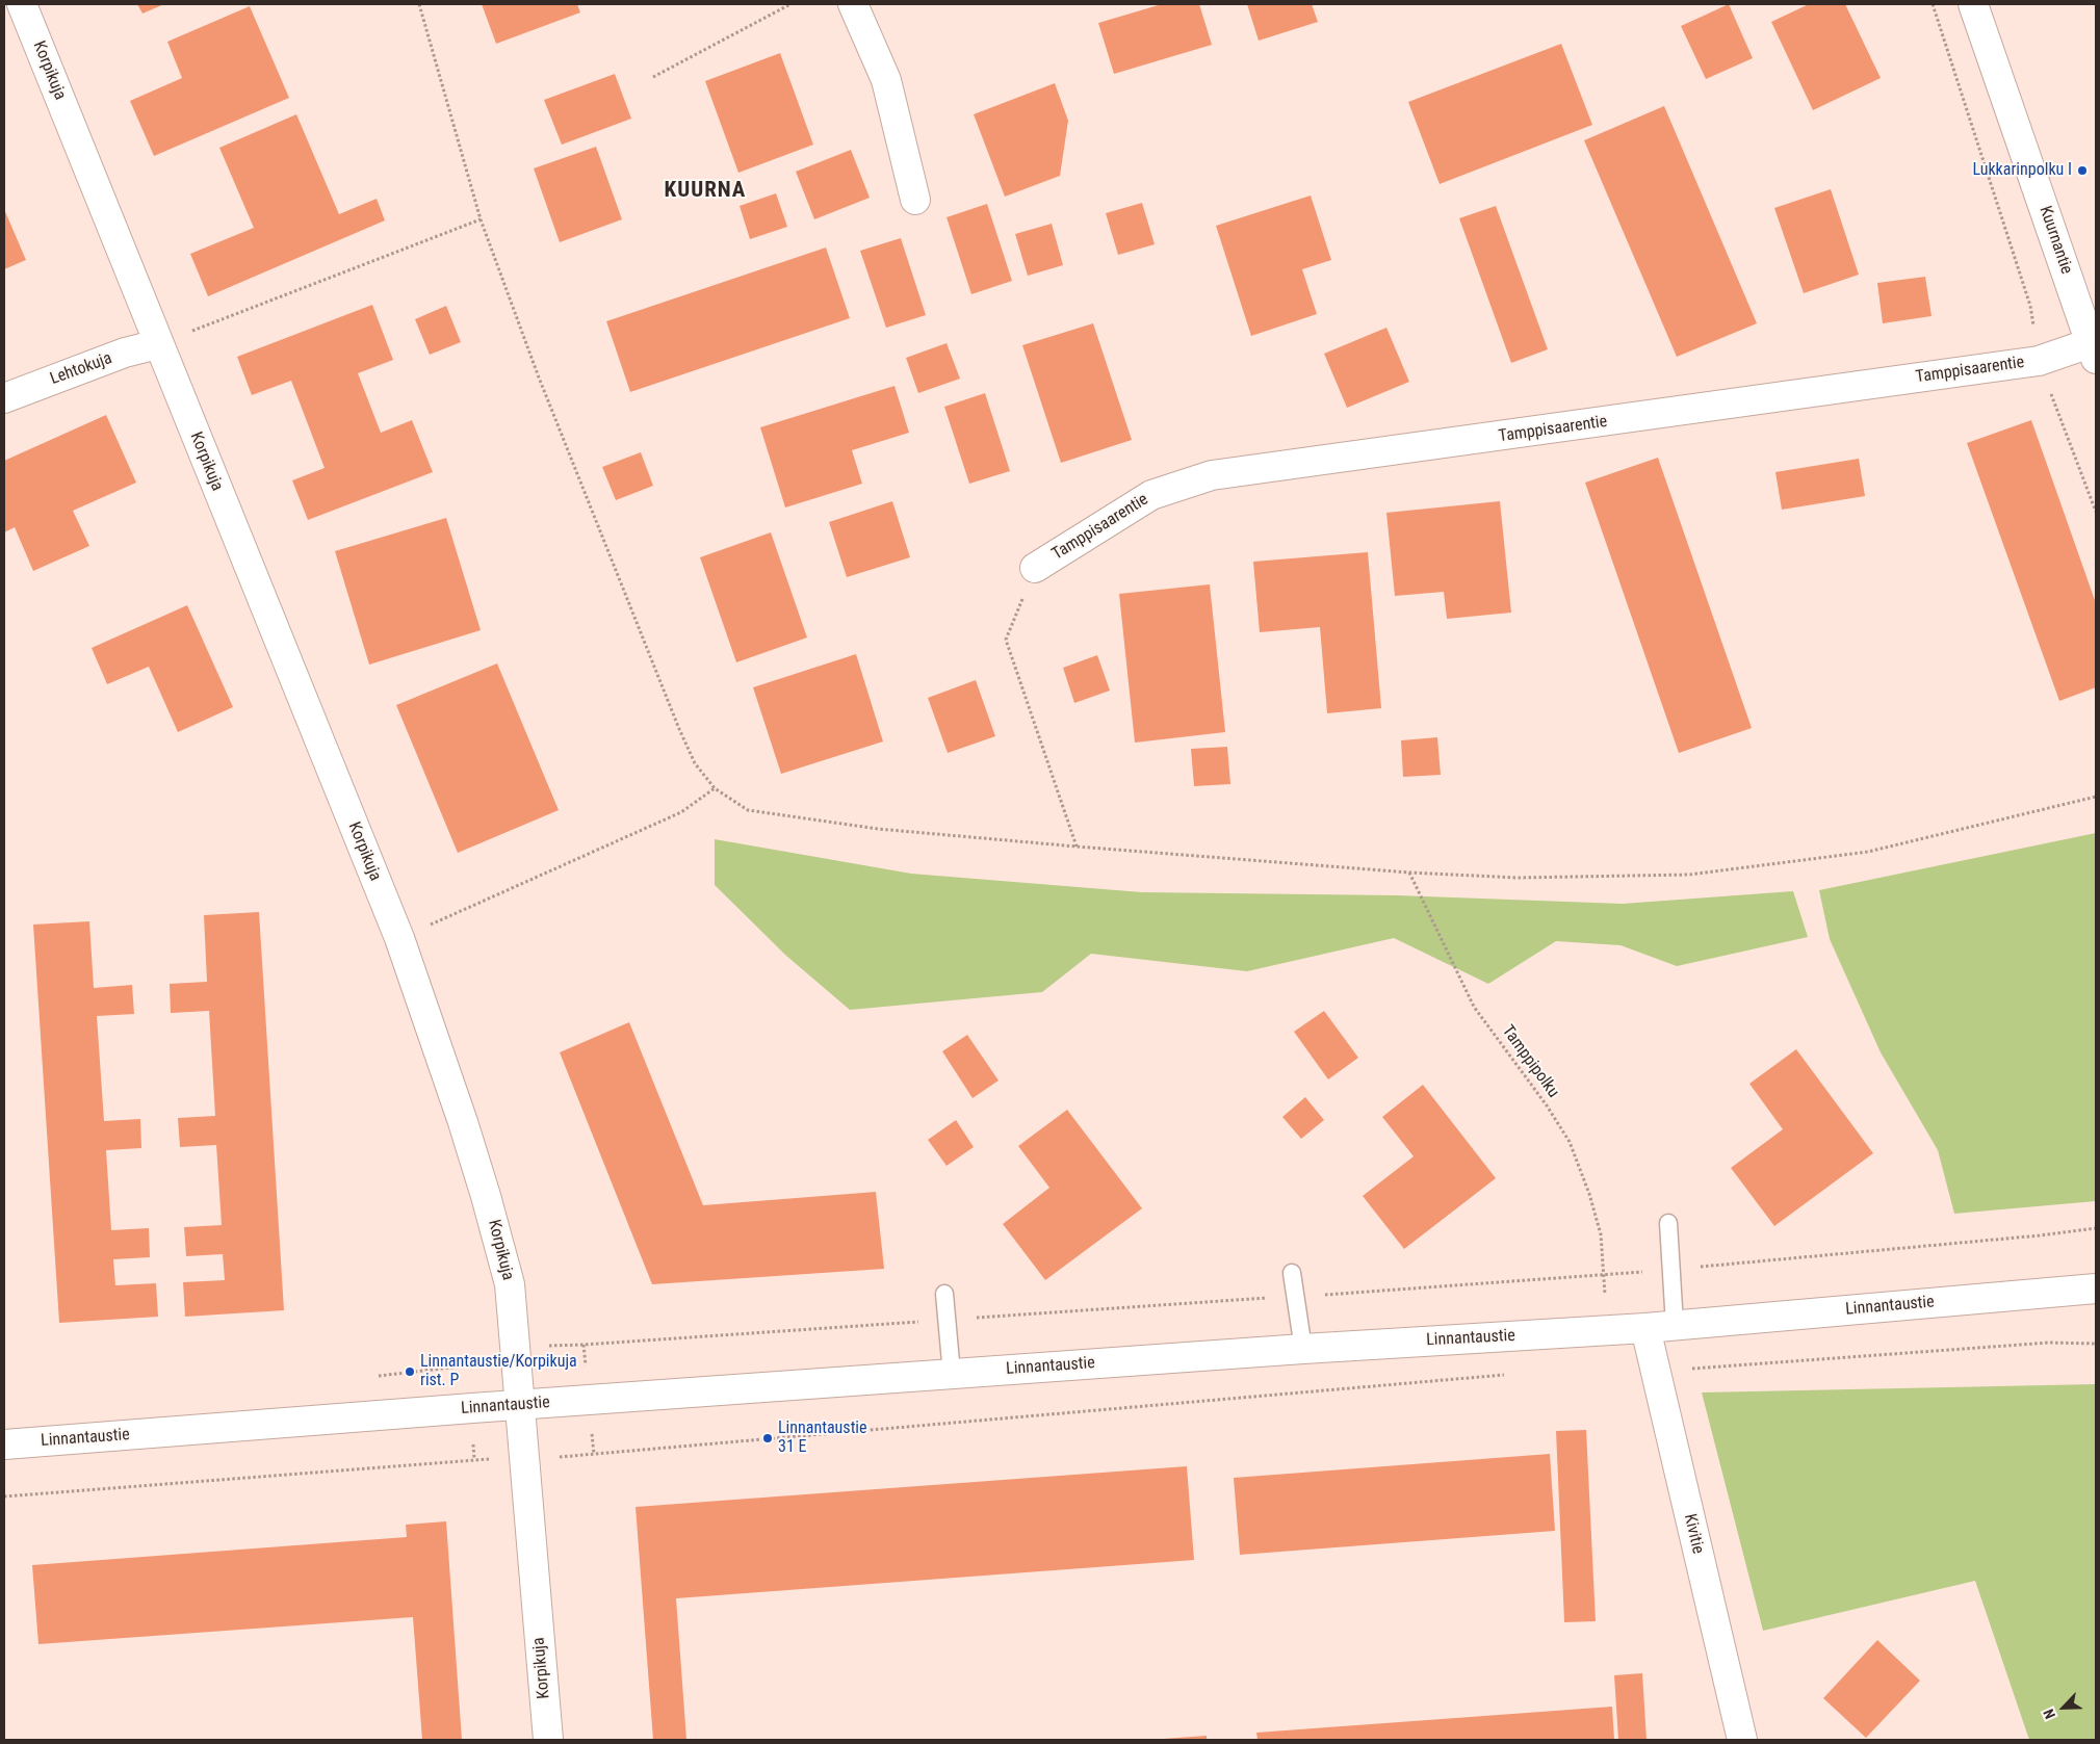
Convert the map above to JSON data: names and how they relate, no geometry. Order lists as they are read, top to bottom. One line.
{"streets":{"street":["Korpikuja","Kuurnantie","Lehtokuja","Tamppisaarentie","Linnantaustie","Kivitie"],"path":["Tamppipolku"]},"crossings":[["Korpikuja","Lehtokuja"],["Korpikuja","Linnantaustie"],["Kuurnantie","Tamppisaarentie"],["Linnantaustie","Kivitie"]],"districts":["KUURNA"],"places":["Lukkarinpolku I","Linnantaustie/Korpikuja rist. P","Linnantaustie 31 E"],"north":"bottom left"}
